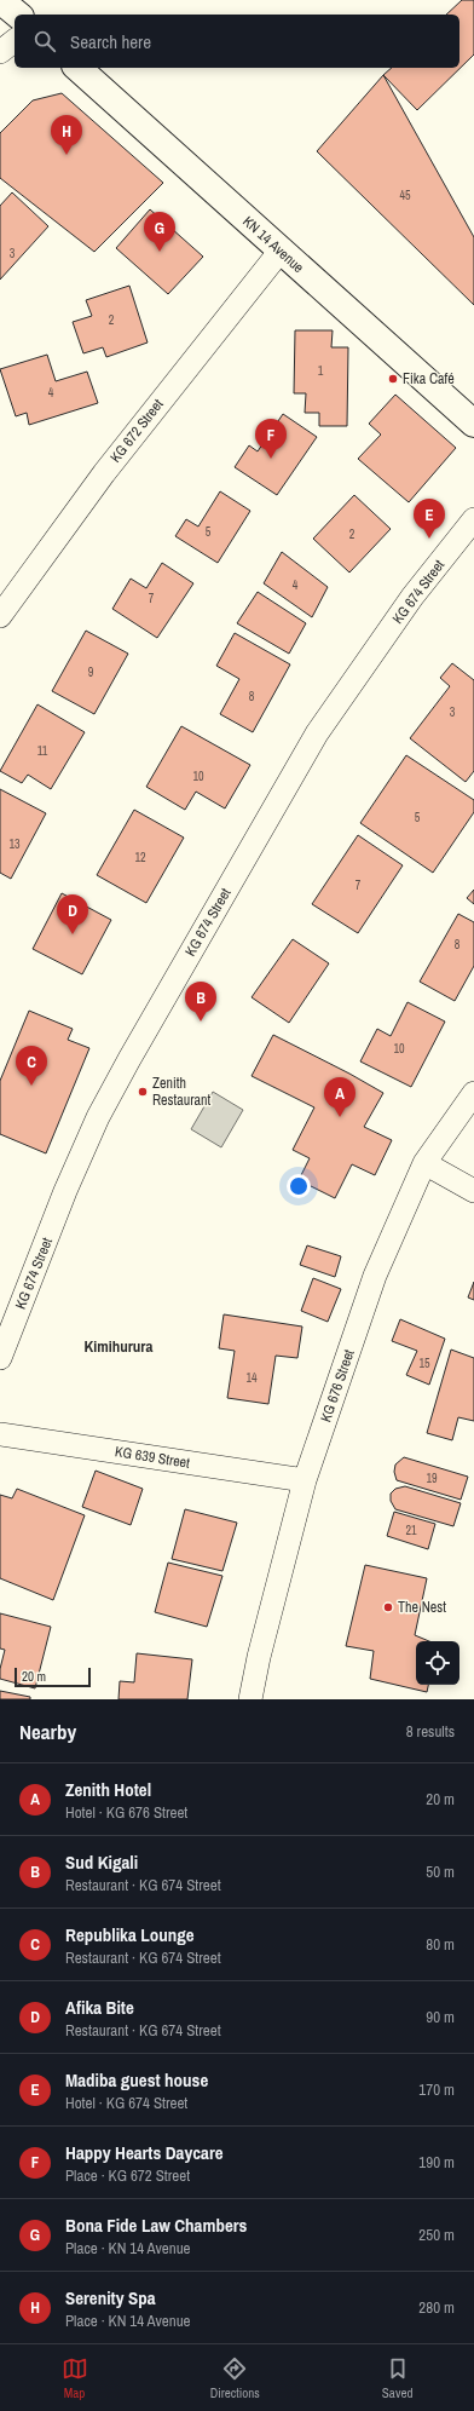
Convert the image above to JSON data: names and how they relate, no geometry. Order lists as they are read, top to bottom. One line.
{"streets":{"main road":["KN 14 Avenue"],"street":["KG 672 Street","KG 674 Street","KG 676 Street","KG 639 Street"]},"crossings":[["KN 14 Avenue","KG 672 Street"],["KG 676 Street","KG 639 Street"]],"districts":["Kimihurura"],"places":["Fika Café","Zenith Restaurant","The Nest"],"house_numbers":["45","3","2","1","4","5","2","4","7","9","8","3","11","10","5","13","12","7","8","10","15","14","19","21"],"scale_bar":"20 m","page":{"search":"Search here","pins":["H","G","F","E","D","B","C","A"],"scale":"20 m","heading":["Nearby","8 results"],"list":[{"mark":"A","name":"Zenith Hotel","note":"Hotel · KG 676 Street","value":"20 m"},{"mark":"B","name":"Sud Kigali","note":"Restaurant · KG 674 Street","value":"50 m"},{"mark":"C","name":"Republika Lounge","note":"Restaurant · KG 674 Street","value":"80 m"},{"mark":"D","name":"Afika Bite","note":"Restaurant · KG 674 Street","value":"90 m"},{"mark":"E","name":"Madiba guest house","note":"Hotel · KG 674 Street","value":"170 m"},{"mark":"F","name":"Happy Hearts Daycare","note":"Place · KG 672 Street","value":"190 m"},{"mark":"G","name":"Bona Fide Law Chambers","note":"Place · KN 14 Avenue","value":"250 m"},{"mark":"H","name":"Serenity Spa","note":"Place · KN 14 Avenue","value":"280 m"}],"nav":["Map","Directions","Saved"]}}
